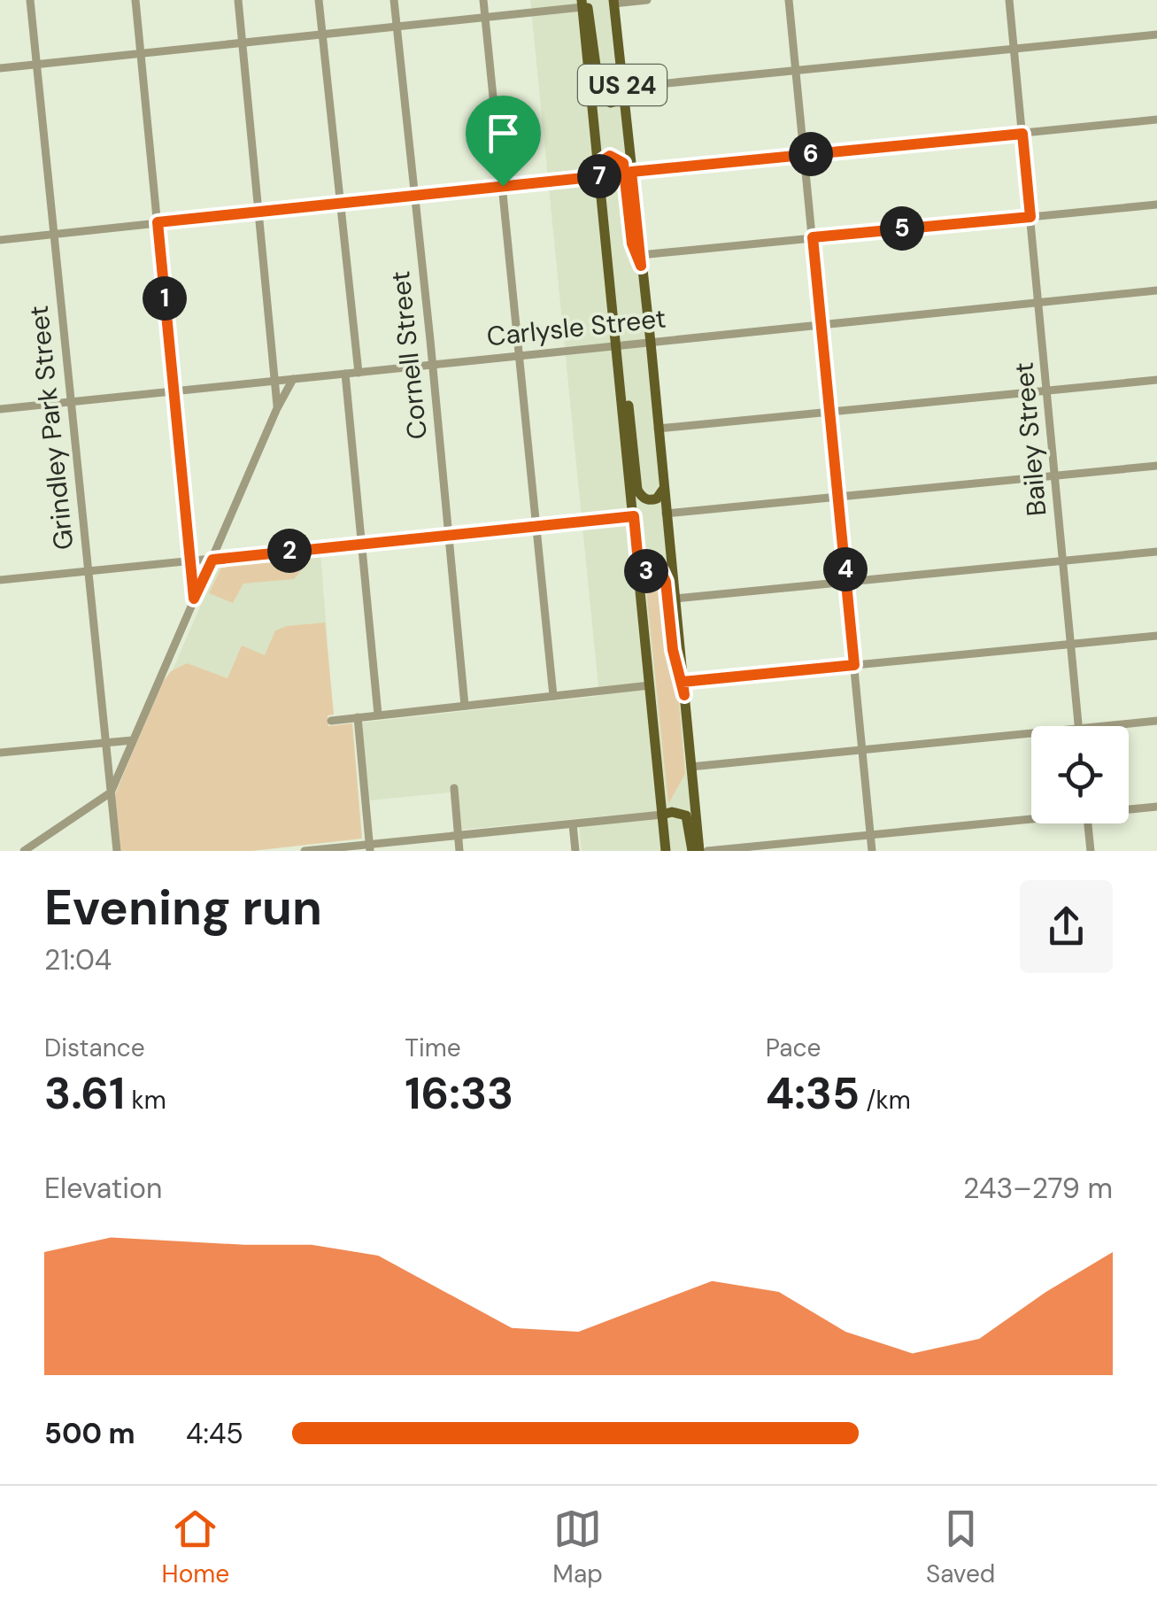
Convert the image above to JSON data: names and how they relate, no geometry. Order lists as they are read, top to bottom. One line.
{"streets":{"main road":["US 24"],"street":["Carlysle Street","Cornell Street","Grindley Park Street","Bailey Street"]},"crossings":[["US 24","Carlysle Street"],["Carlysle Street","Cornell Street"],["Carlysle Street","Grindley Park Street"],["Carlysle Street","Bailey Street"]],"page":{"pins":["6","7","5","1","2","4","3"],"heading":["Evening run","21:04"],"stats":[["Distance","3.61 km"],["Time","16:33"],["Pace","4:35 /km"]],"chart":["Elevation","243–279 m"],"list":[{"name":"500 m","note":"4:45"}],"tabs":["Home","Map","Saved"]}}
